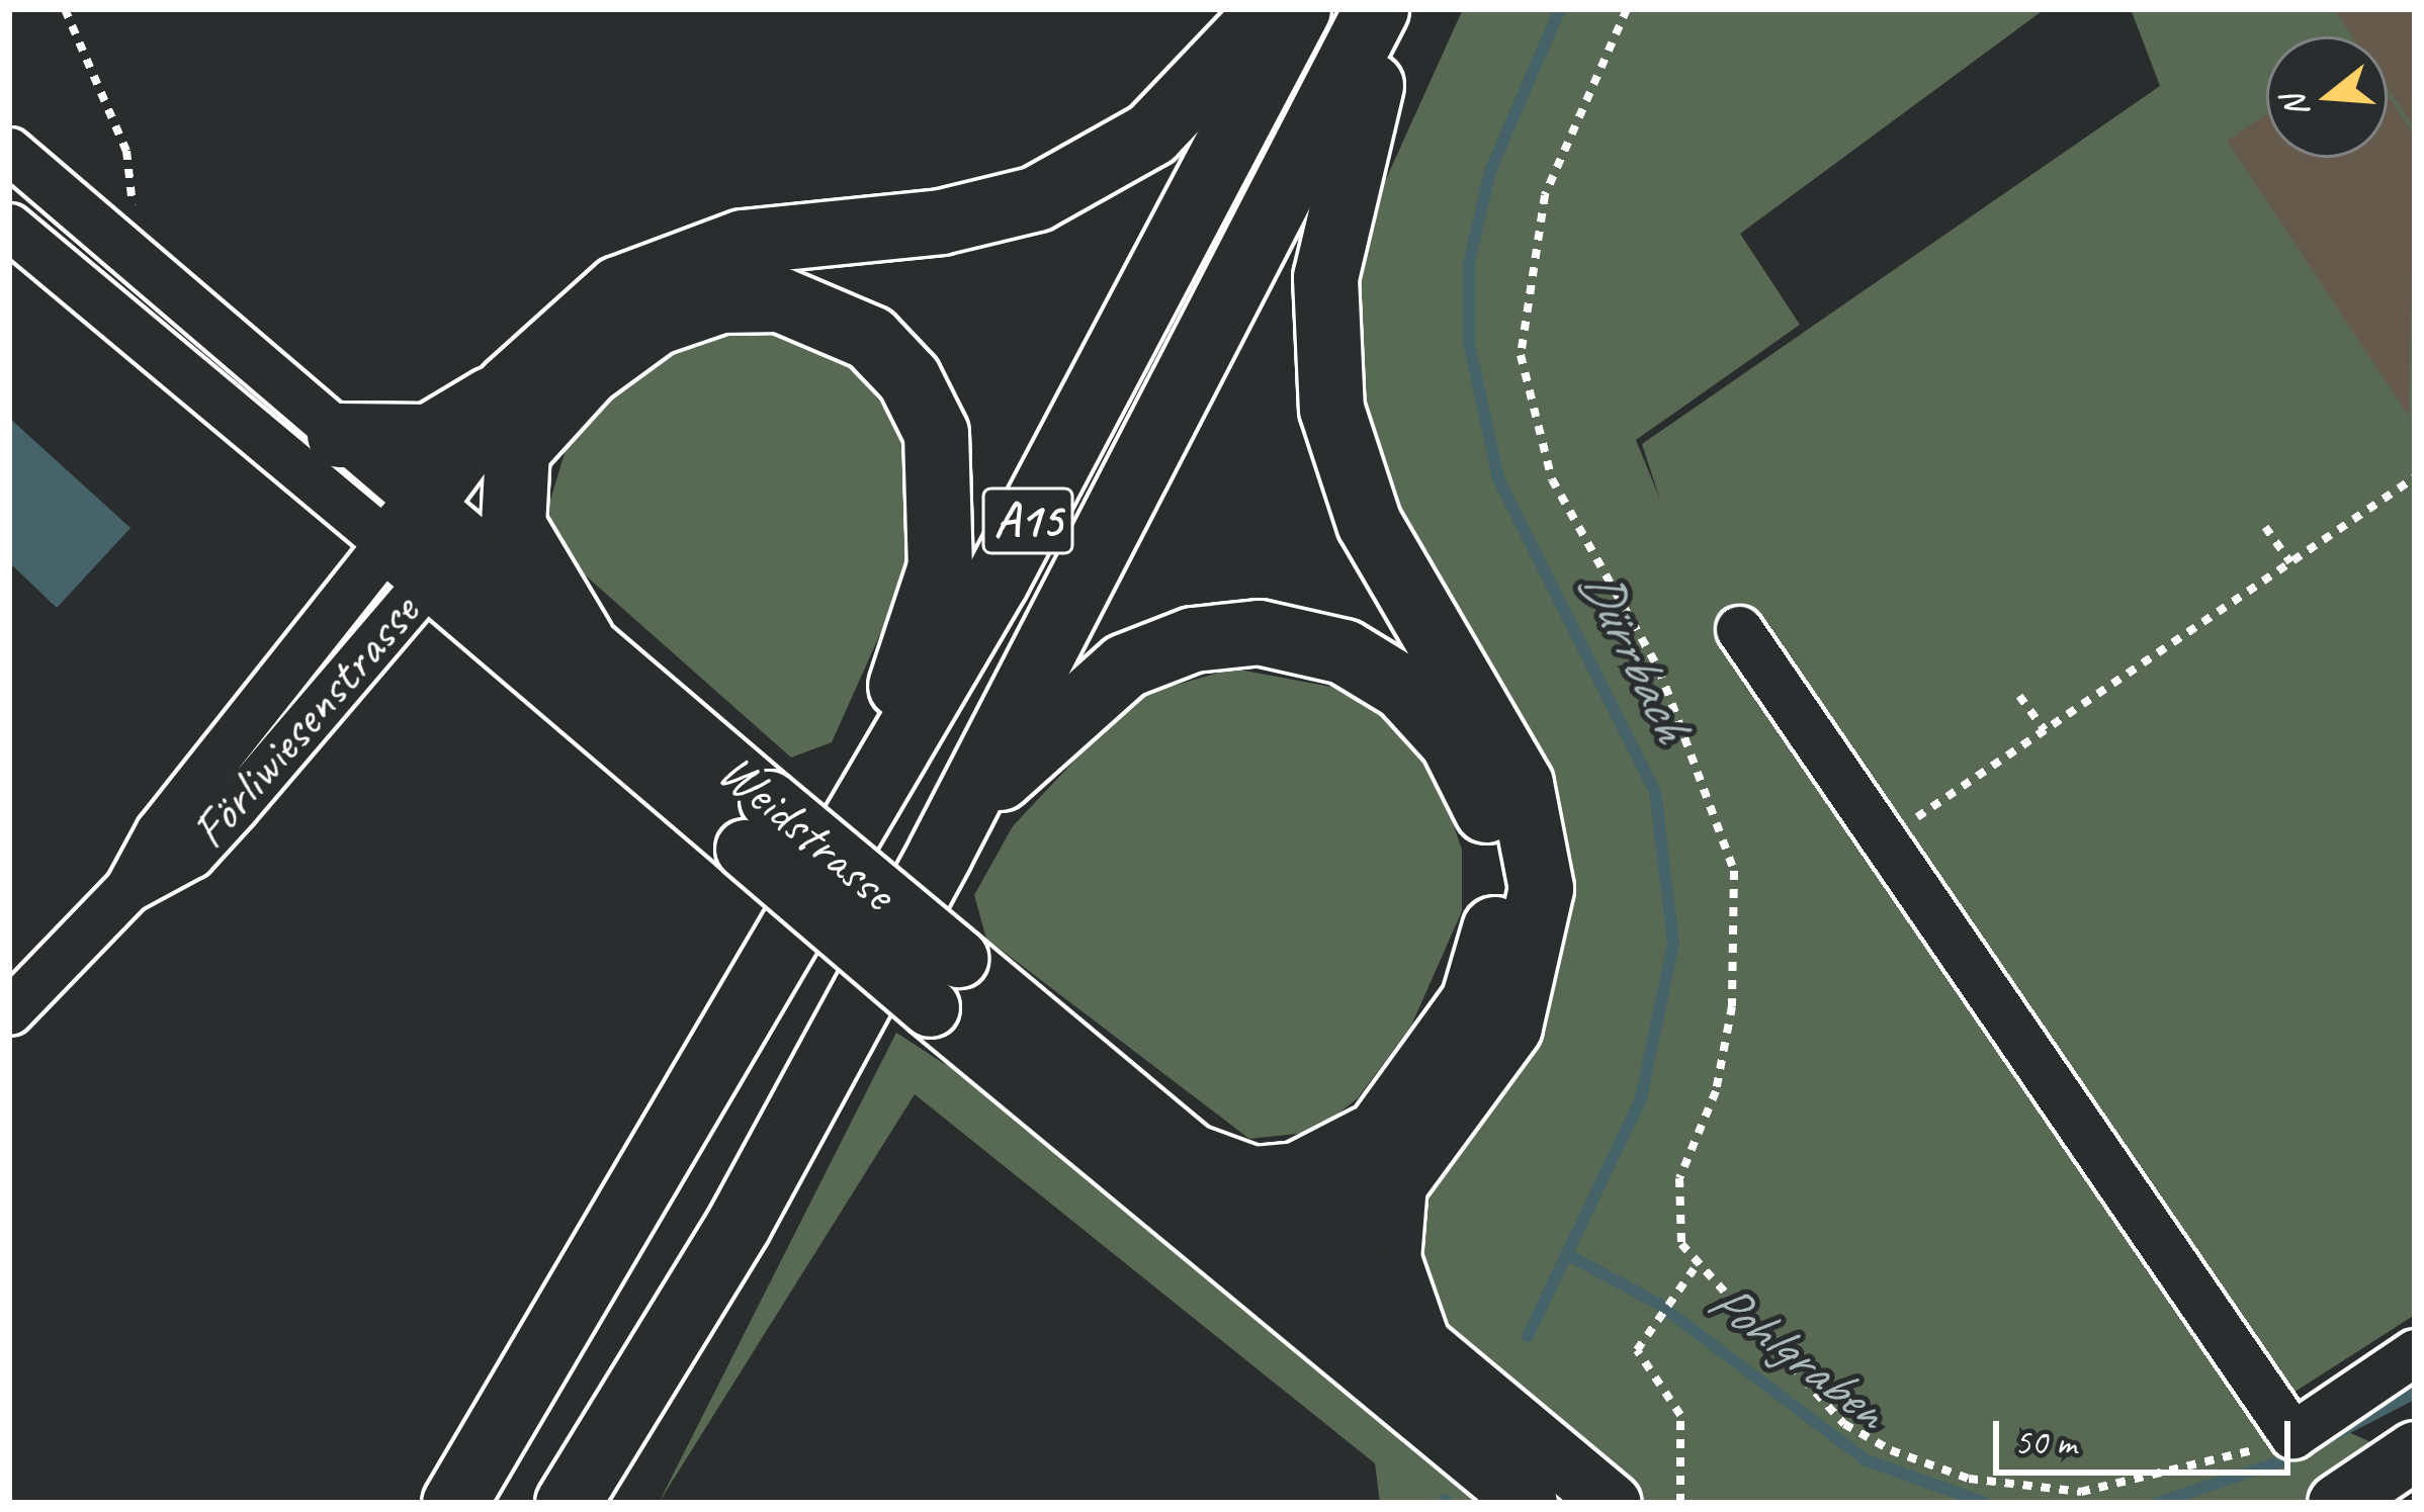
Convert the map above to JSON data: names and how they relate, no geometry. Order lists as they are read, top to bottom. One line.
{"streets":{"highway":["A15"],"main road":["Weidstrasse"],"street":["Förliwiesenstrasse"]},"crossings":[["Förliwiesenstrasse","Weidstrasse"]],"water":["Dürrbach","Pohlgraben"],"scale_bar":"50 m","north":"left"}
